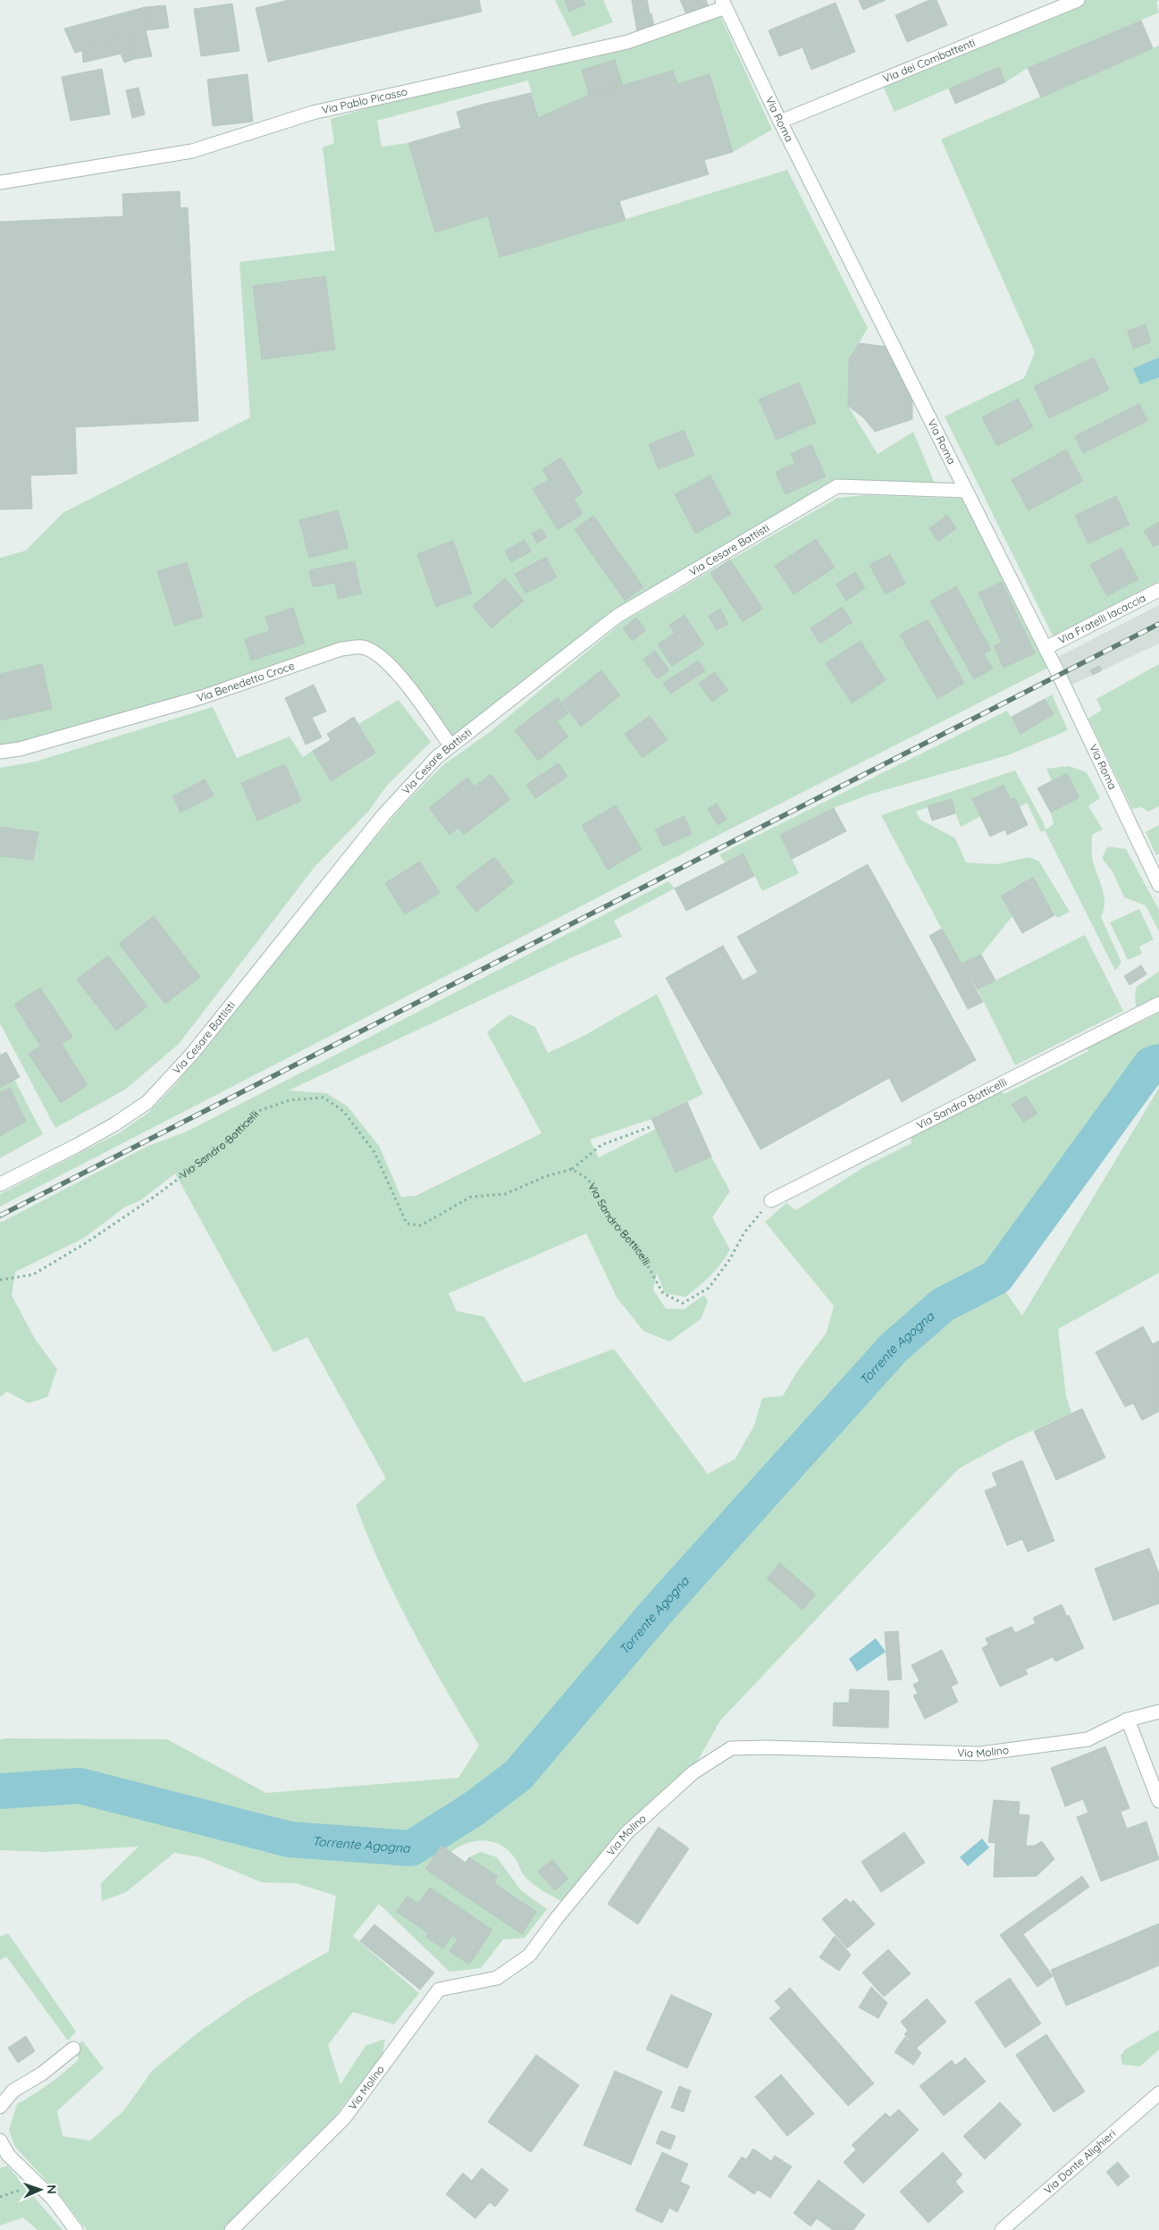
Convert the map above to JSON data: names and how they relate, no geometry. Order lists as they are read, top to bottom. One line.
{"streets":{"street":["Via dei Combattenti","Via Pablo Picasso","Via Roma","Via Cesare Battisti","Via Fratelli Iacaccia","Via Benedetto Croce","Via Sandro Botticelli","Via Molino","Via Dante Alighieri"]},"crossings":[["Via dei Combattenti","Via Roma"],["Via Pablo Picasso","Via Roma"],["Via Roma","Via Cesare Battisti"],["Via Roma","Via Fratelli Iacaccia"],["Via Cesare Battisti","Via Benedetto Croce"]],"water":["Torrente Agogna"],"north":"right"}
